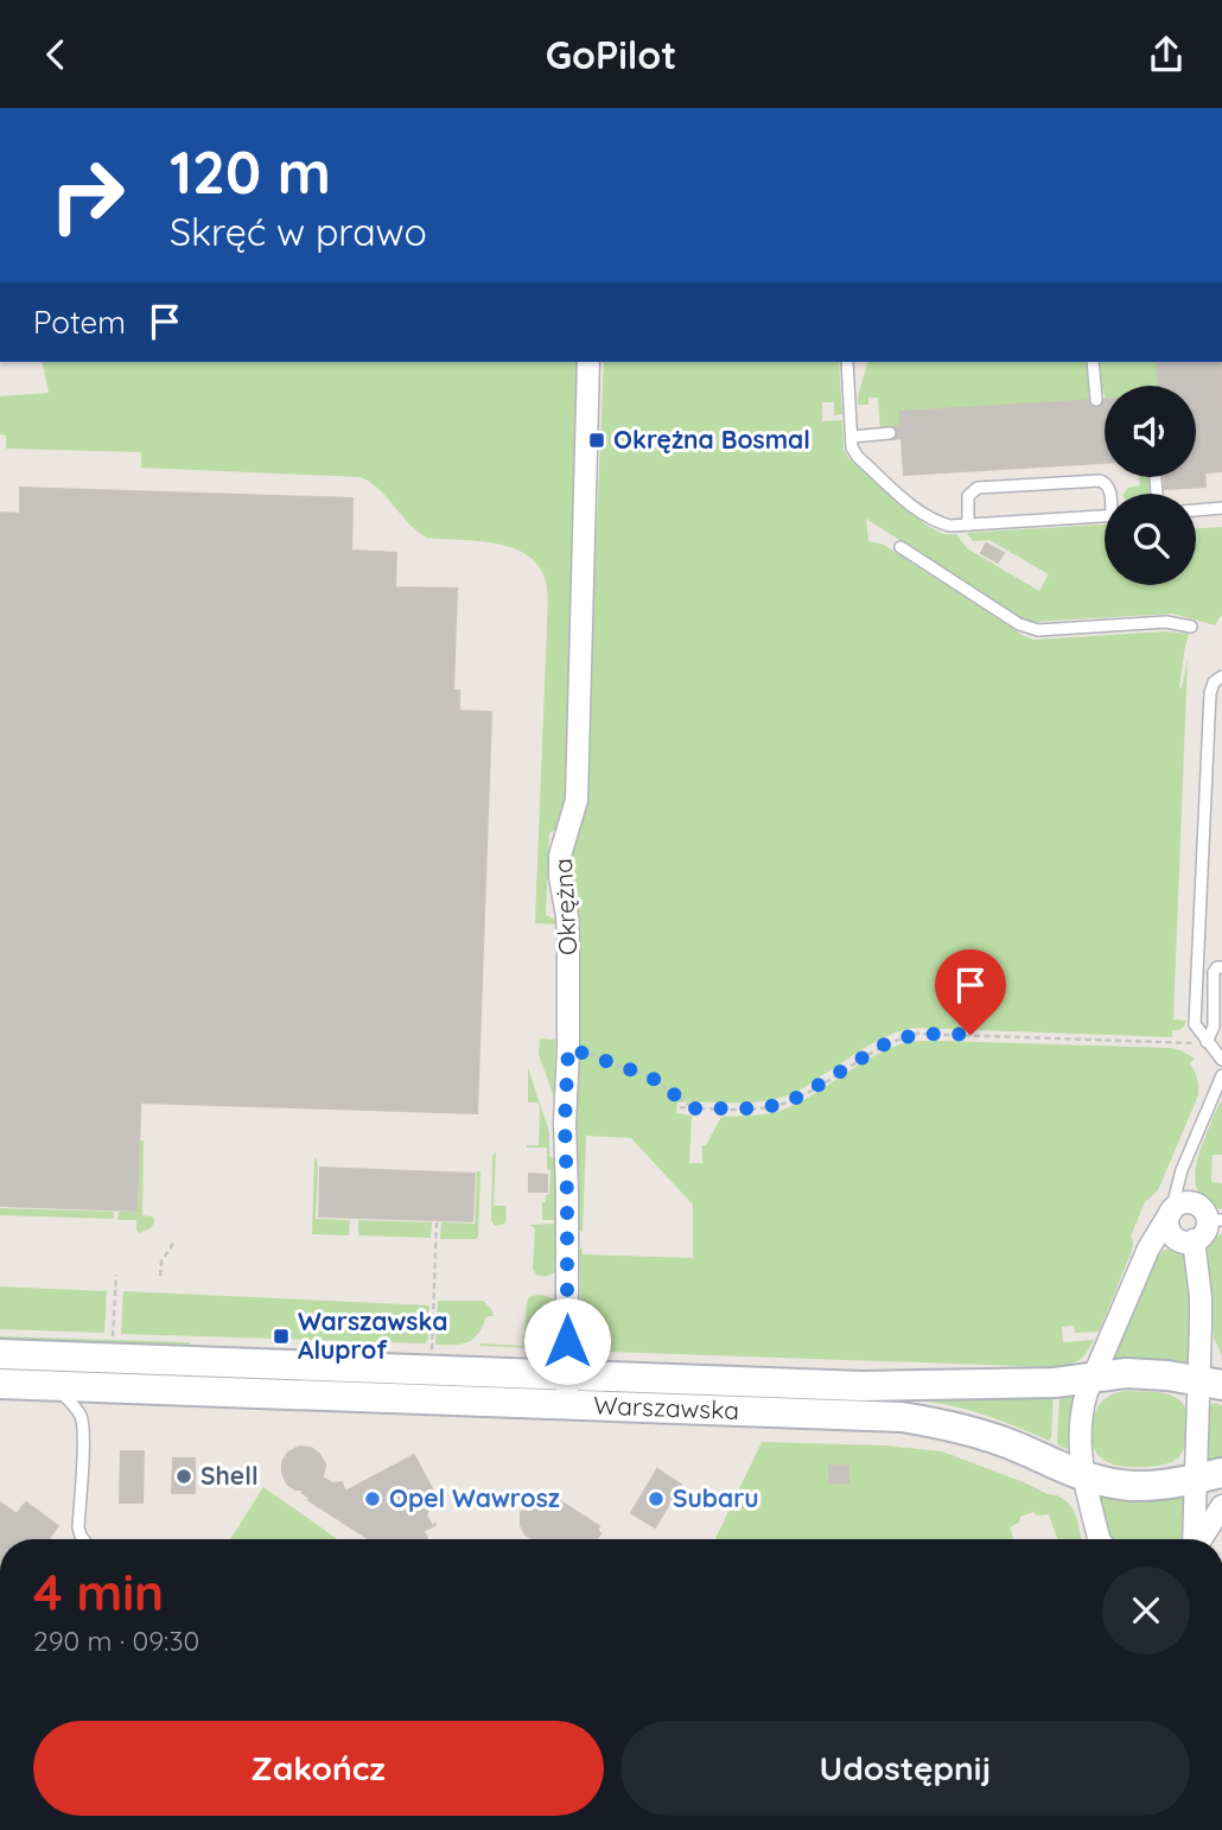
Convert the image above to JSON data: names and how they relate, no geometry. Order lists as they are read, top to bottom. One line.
{"streets":{"main road":["Warszawska"],"street":["Okrężna"]},"crossings":[["Okrężna","Warszawska"]],"places":{"transit":["Okrężna Bosmal","Warszawska Aluprof"],"other":["Shell","Opel Wawrosz","Subaru"]},"page":{"header":"GoPilot","turn":["120 m","Skręć w prawo"],"then":"Potem","heading":["4 min","290 m · 09:30"],"buttons":["Zakończ","Udostępnij"]}}
